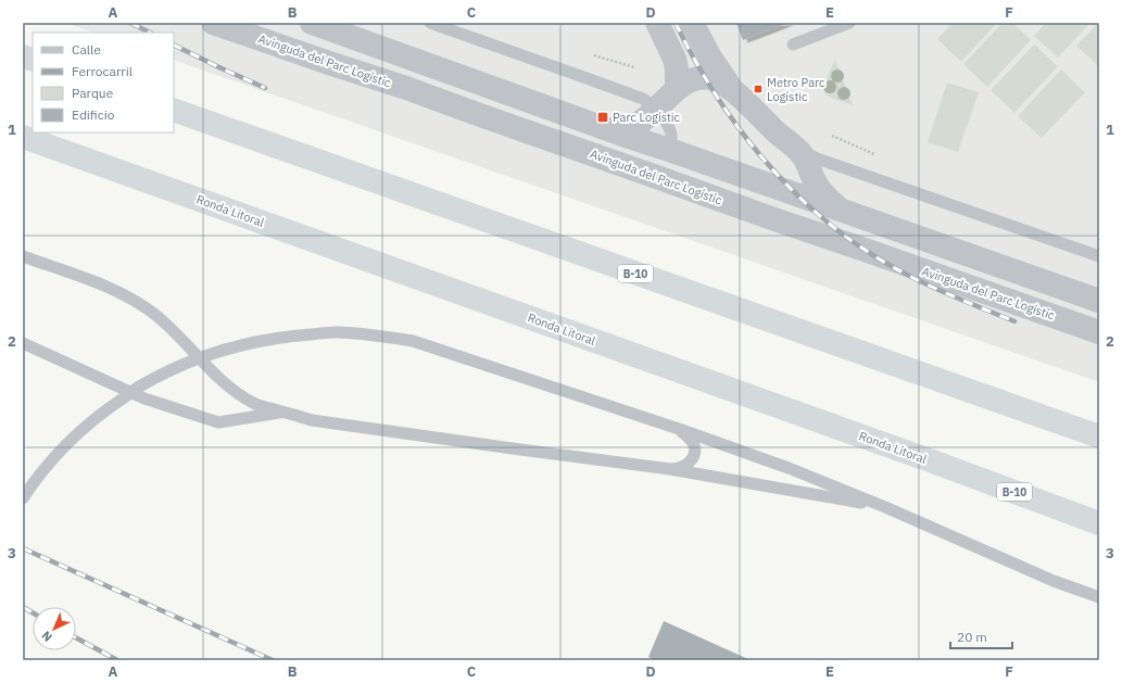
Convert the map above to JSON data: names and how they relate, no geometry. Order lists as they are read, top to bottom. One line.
{"streets":{"highway":["Ronda Litoral","B-10"],"street":["Avinguda del Parc Logístic"]},"places":{"transit":["Metro Parc Logístic","Parc Logístic"]},"legend":["Calle","Ferrocarril","Parque","Edificio"],"scale_bar":"20 m","north":"bottom left","grid":{"columns":["A","B","C","D","E","F"],"rows":["1","2","3"]}}
